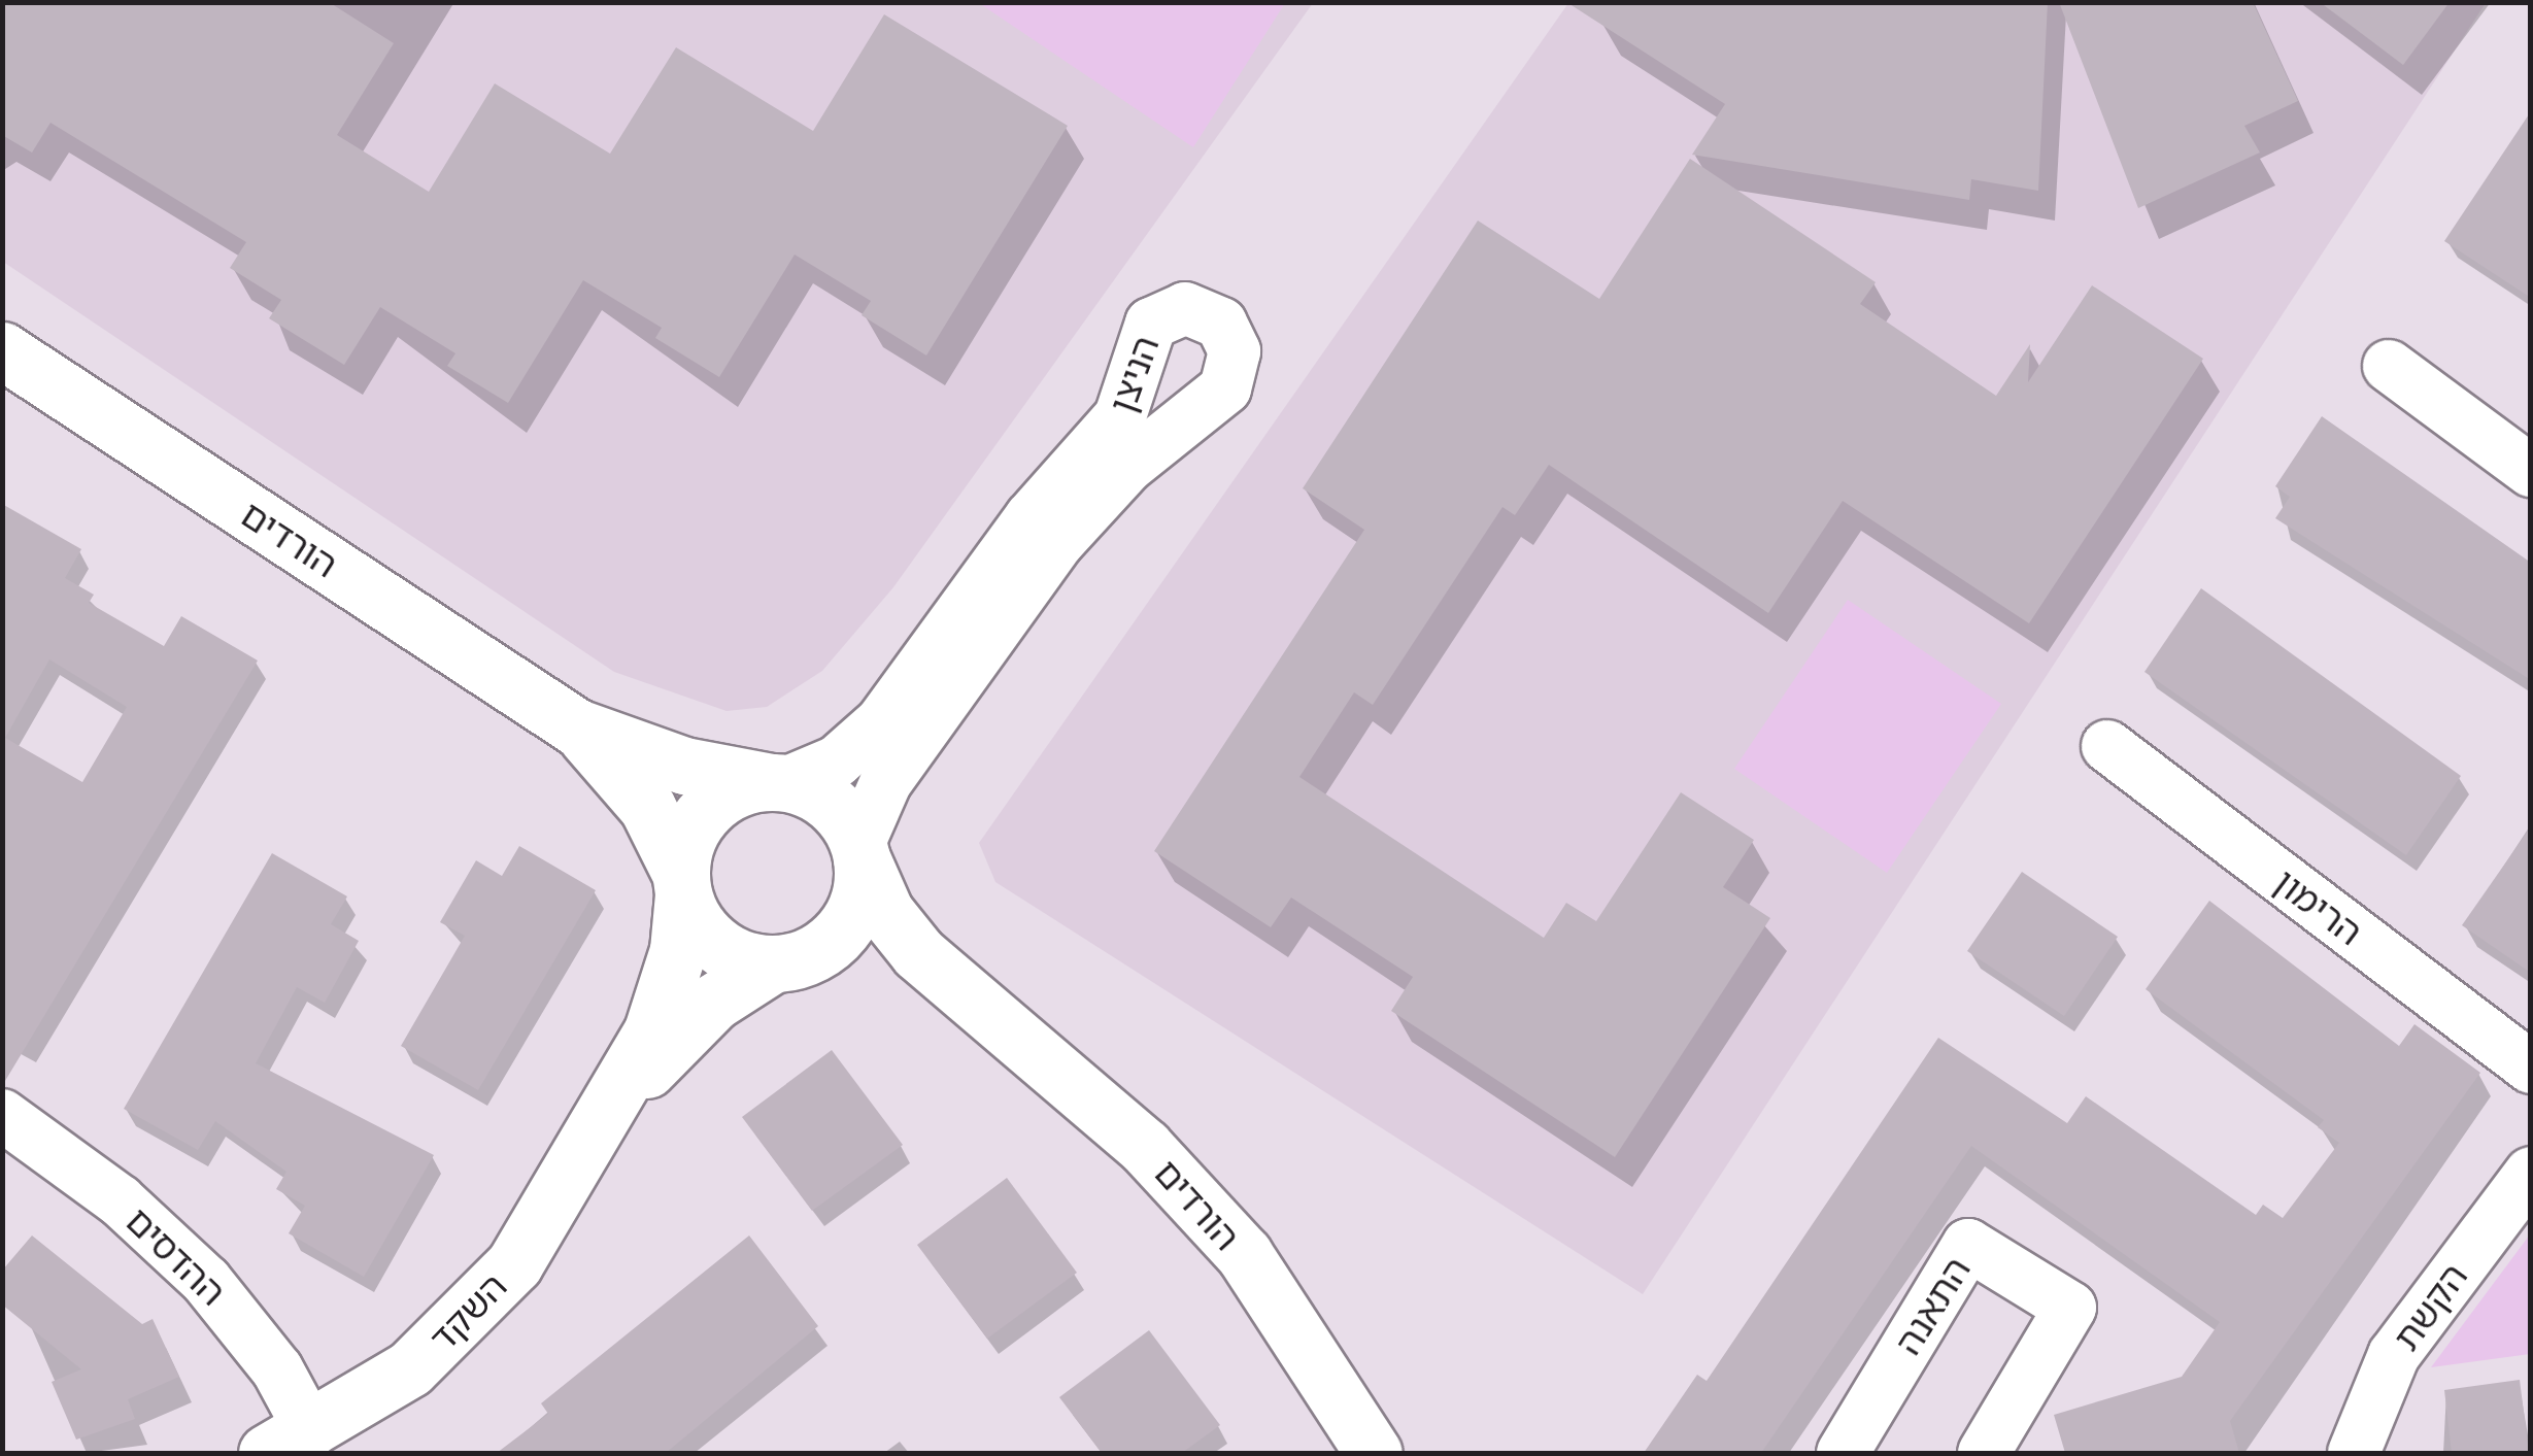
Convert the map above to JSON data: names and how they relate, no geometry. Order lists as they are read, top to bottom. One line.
{"streets":{"street":["הניצן","הורדים","הרימון","ההדסים","התאנה","הקשת","השקד"]},"crossings":[["הניצן","הורדים"],["הניצן","השקד"],["הורדים","השקד"],["ההדסים","השקד"]]}
